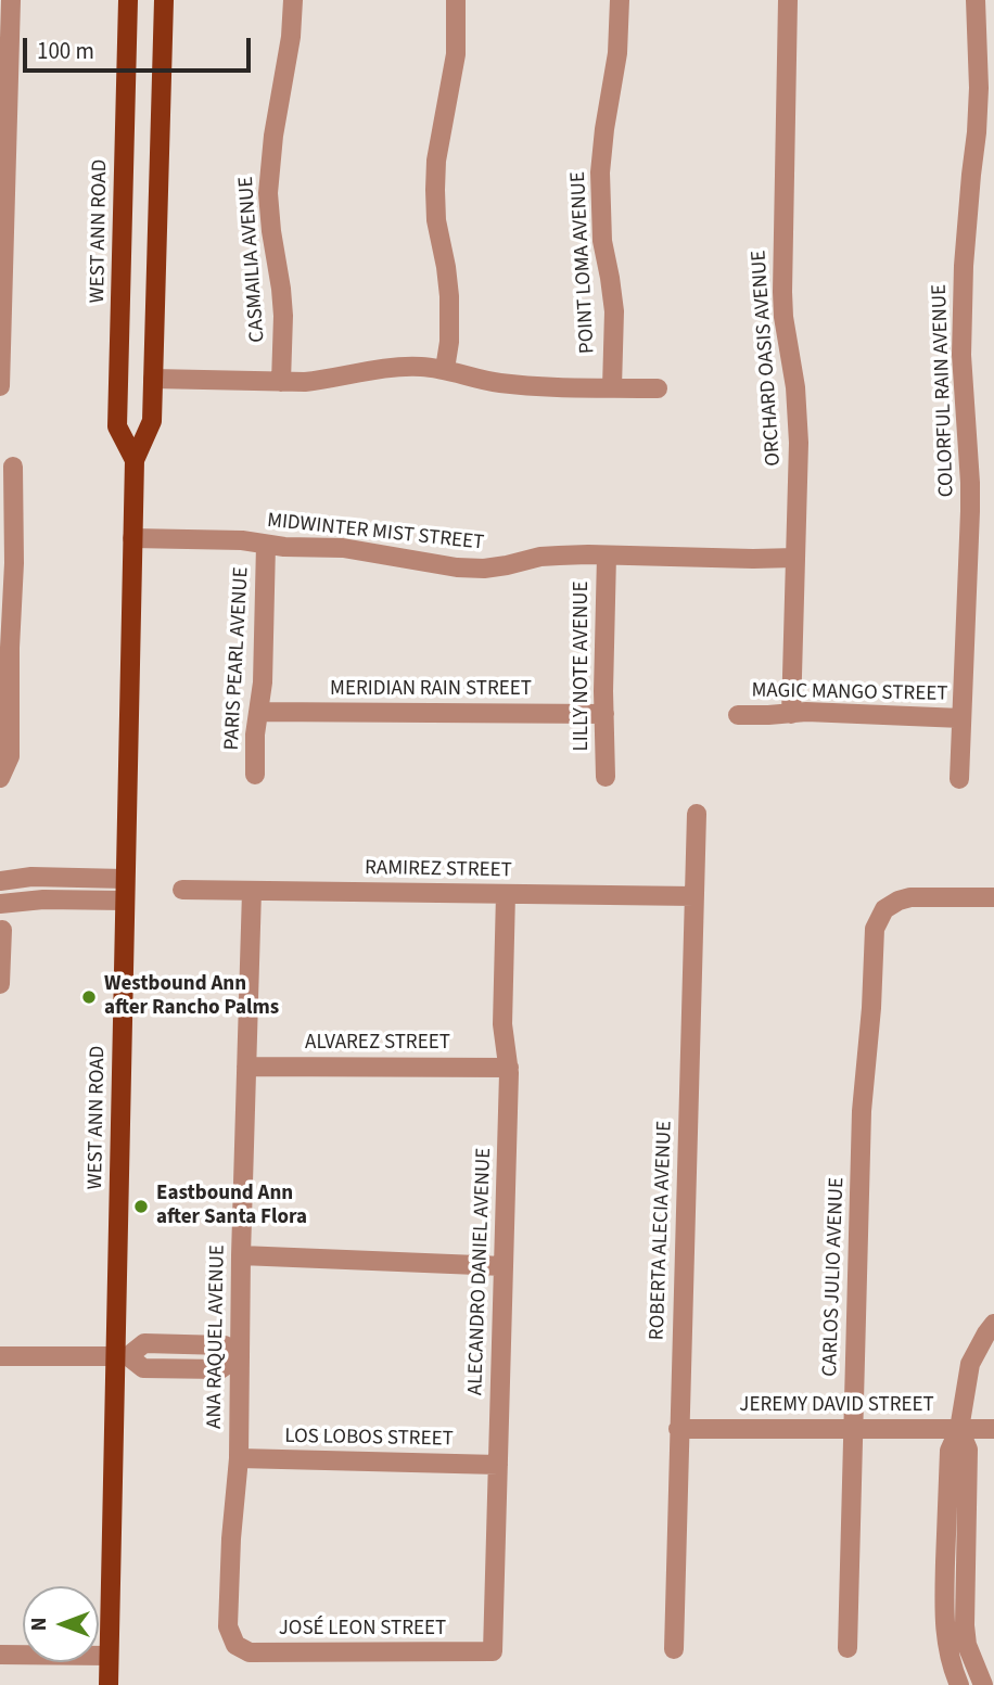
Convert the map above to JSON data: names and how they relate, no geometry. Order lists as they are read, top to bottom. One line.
{"streets":{"main road":["WEST ANN ROAD"],"street":["CASMAILIA AVENUE","POINT LOMA AVENUE","ORCHARD OASIS AVENUE","COLORFUL RAIN AVENUE","MIDWINTER MIST STREET","PARIS PEARL AVENUE","LILLY NOTE AVENUE","MERIDIAN RAIN STREET","MAGIC MANGO STREET","RAMIREZ STREET","ALVAREZ STREET","ROBERTA ALECIA AVENUE","ALECANDRO DANIEL AVENUE","CARLOS JULIO AVENUE","ANA RAQUEL AVENUE","JEREMY DAVID STREET","LOS LOBOS STREET","JOSÉ LEON STREET"]},"crossings":[["WEST ANN ROAD","MIDWINTER MIST STREET"],["ORCHARD OASIS AVENUE","MIDWINTER MIST STREET"],["ORCHARD OASIS AVENUE","MAGIC MANGO STREET"],["COLORFUL RAIN AVENUE","MAGIC MANGO STREET"],["MIDWINTER MIST STREET","PARIS PEARL AVENUE"],["MIDWINTER MIST STREET","LILLY NOTE AVENUE"],["PARIS PEARL AVENUE","MERIDIAN RAIN STREET"],["LILLY NOTE AVENUE","MERIDIAN RAIN STREET"],["RAMIREZ STREET","ROBERTA ALECIA AVENUE"],["RAMIREZ STREET","ALECANDRO DANIEL AVENUE"],["RAMIREZ STREET","ANA RAQUEL AVENUE"],["ALVAREZ STREET","ALECANDRO DANIEL AVENUE"],["ALVAREZ STREET","ANA RAQUEL AVENUE"],["ROBERTA ALECIA AVENUE","JEREMY DAVID STREET"],["ALECANDRO DANIEL AVENUE","LOS LOBOS STREET"],["ALECANDRO DANIEL AVENUE","JOSÉ LEON STREET"],["CARLOS JULIO AVENUE","JEREMY DAVID STREET"],["ANA RAQUEL AVENUE","LOS LOBOS STREET"],["ANA RAQUEL AVENUE","JOSÉ LEON STREET"]],"places":["Westbound Ann after Rancho Palms","Eastbound Ann after Santa Flora"],"scale_bar":"100 m","north":"left"}
